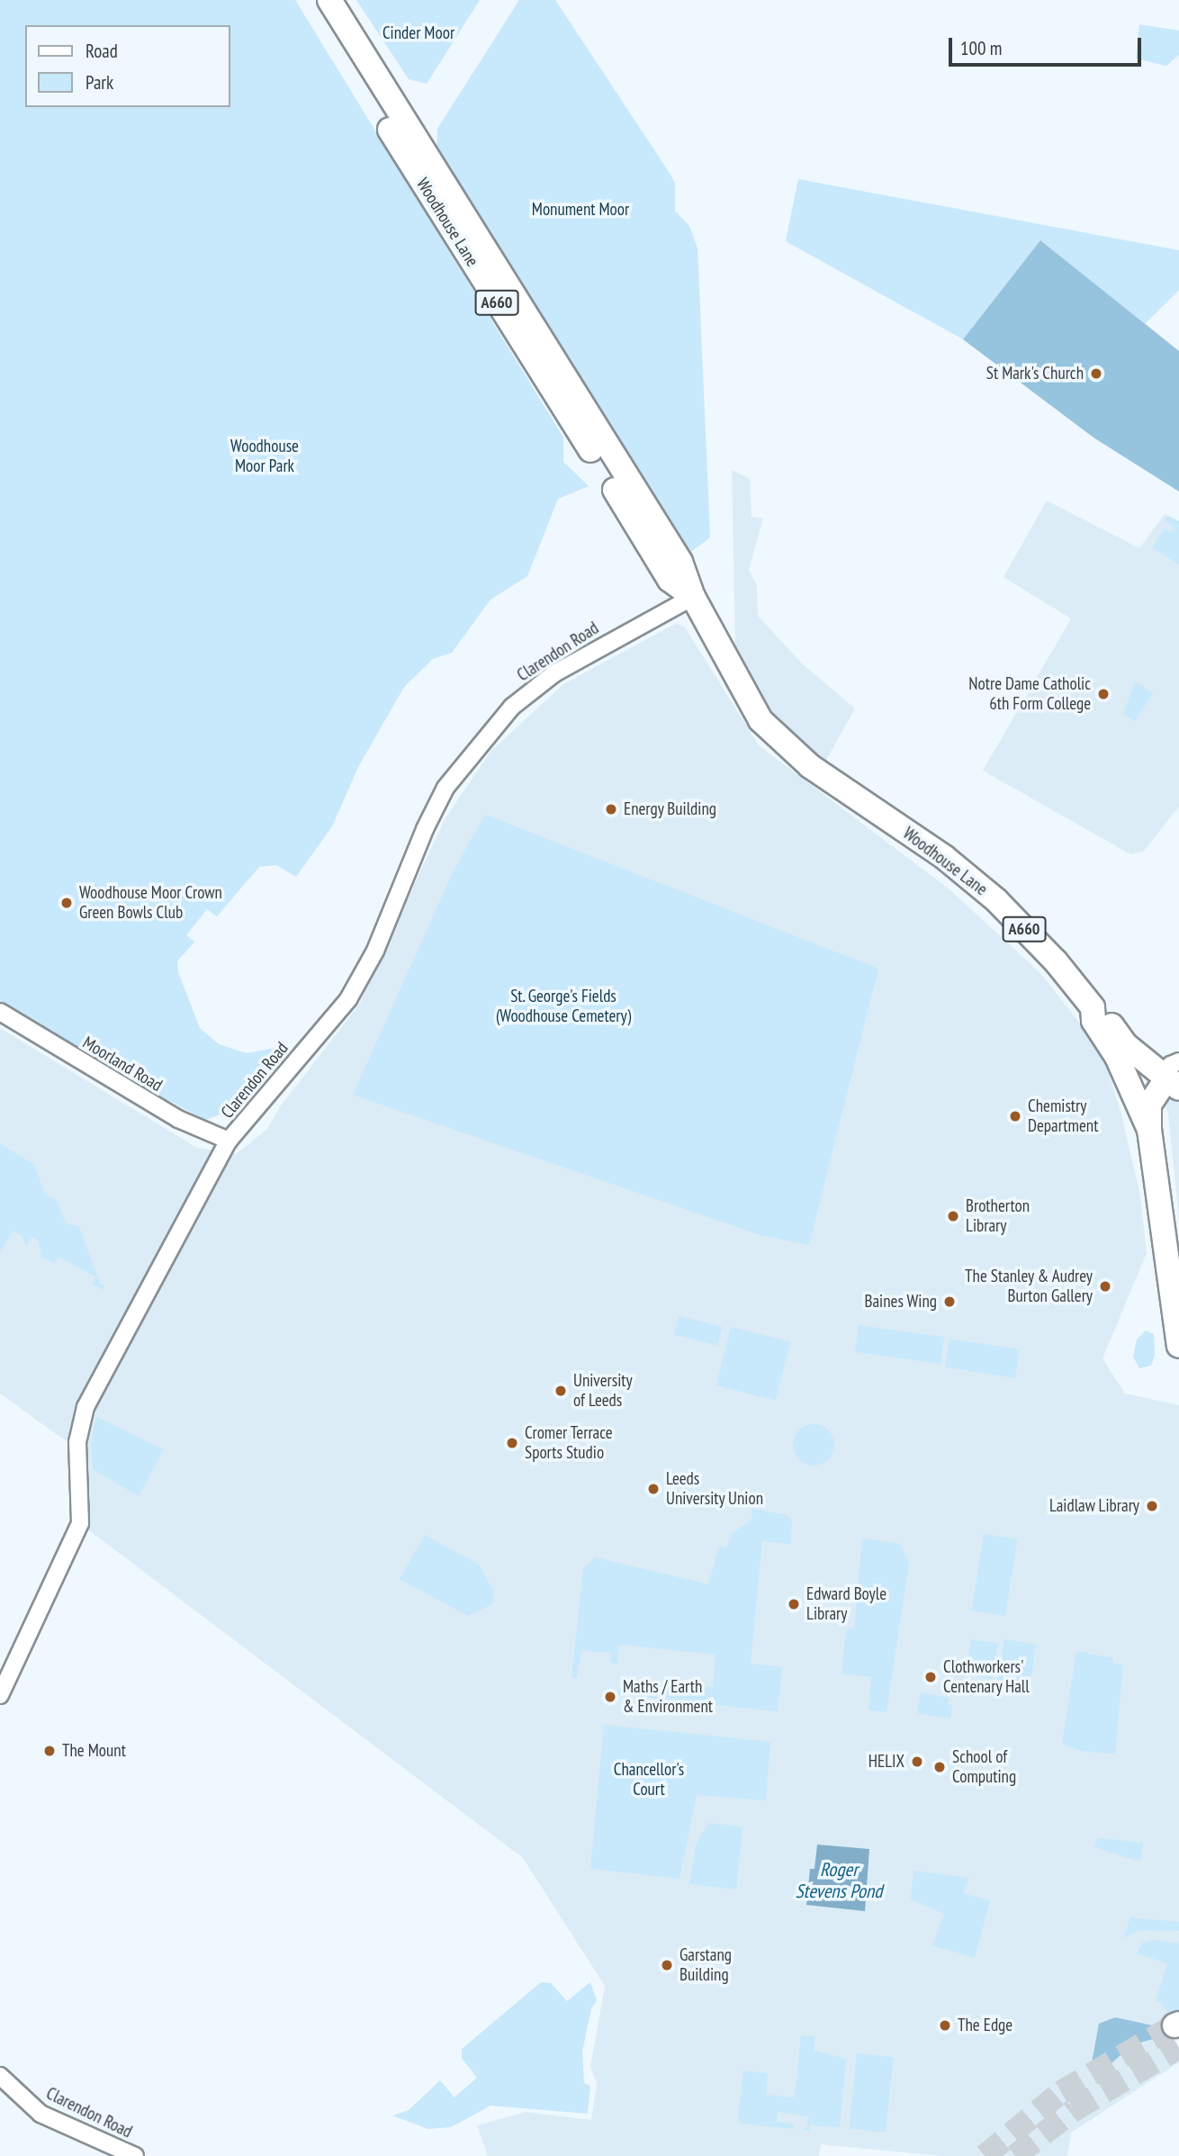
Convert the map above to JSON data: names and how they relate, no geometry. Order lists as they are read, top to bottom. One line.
{"streets":{"highway":["Woodhouse Lane","A660"],"street":["Clarendon Road","Moorland Road"]},"crossings":[["Woodhouse Lane","A660"],["Woodhouse Lane","Clarendon Road"],["Clarendon Road","Moorland Road"]],"water":["Roger Stevens Pond"],"parks":["Cinder Moor","Monument Moor","Woodhouse Moor Park","St. George's Fields (Woodhouse Cemetery)","Chancellor's Court"],"places":["St Mark's Church","Notre Dame Catholic 6th Form College","Energy Building","Woodhouse Moor Crown Green Bowls Club","Chemistry Department","Brotherton Library","The Stanley & Audrey Burton Gallery","Baines Wing","University of Leeds","Cromer Terrace Sports Studio","Leeds University Union","Laidlaw Library","Edward Boyle Library","Clothworkers' Centenary Hall","Maths / Earth & Environment","The Mount","HELIX","School of Computing","Garstang Building","The Edge"],"legend":["Road","Park"],"scale_bar":"100 m"}
